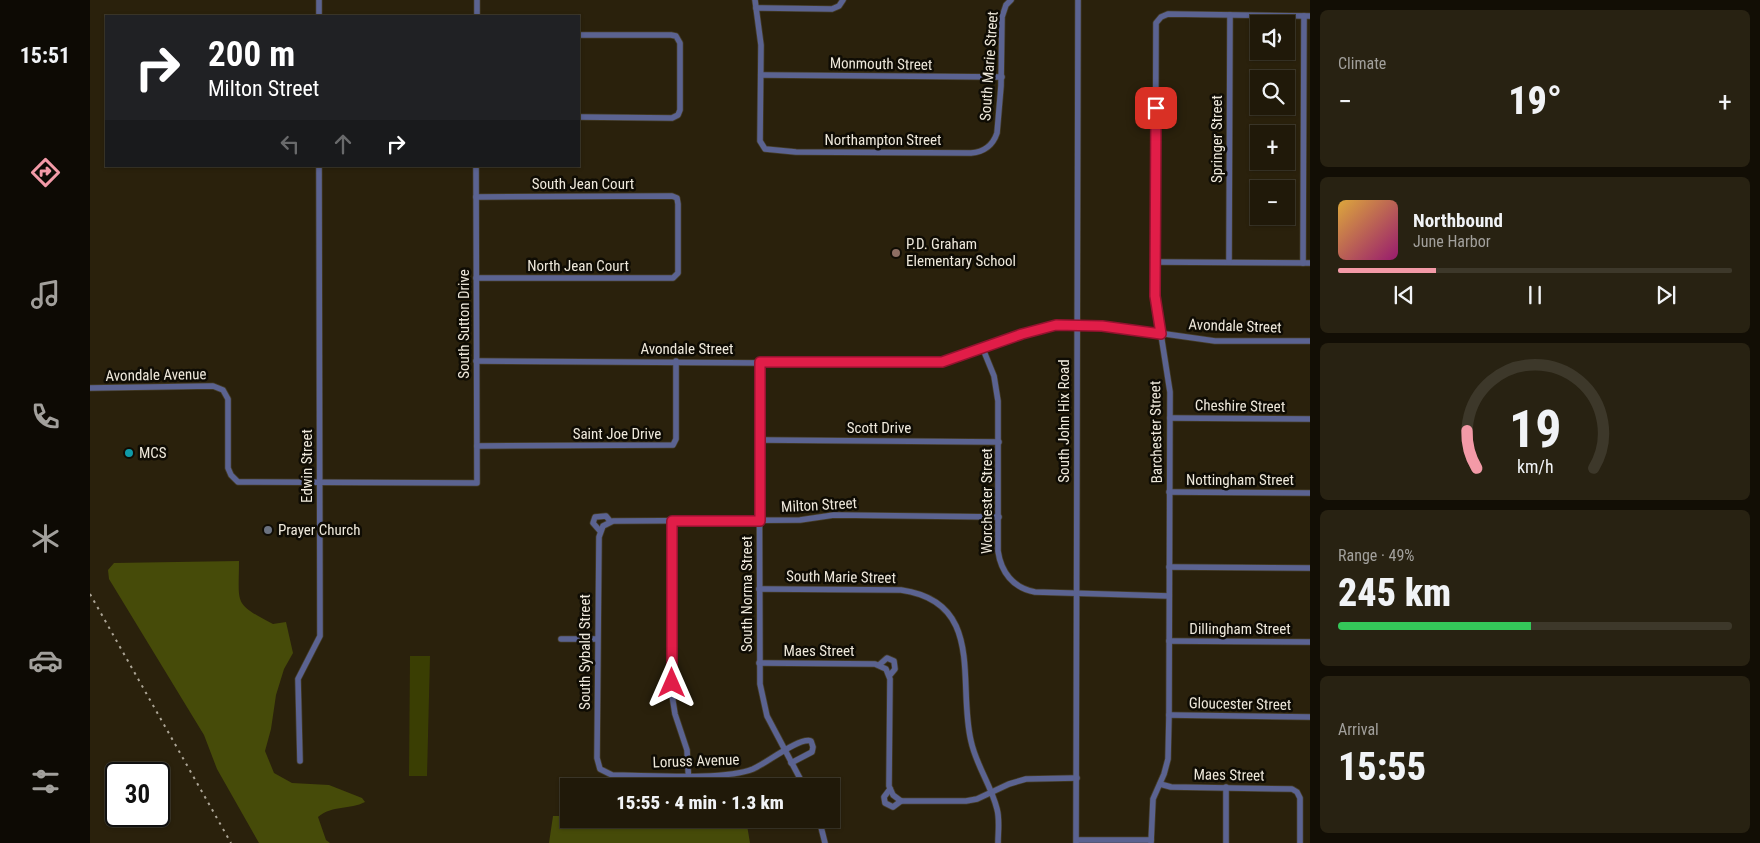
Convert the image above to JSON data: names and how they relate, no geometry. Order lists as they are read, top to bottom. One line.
{"streets":{"street":["Monmouth Street","South Marie Street","Springer Street","Northampton Street","South Jean Court","North Jean Court","South Sutton Drive","Avondale Street","Avondale Avenue","Cheshire Street","South John Hix Road","Scott Drive","Barchester Street","Saint Joe Drive","Edwin Street","Nottingham Street","Worchester Street","Milton Street","South Norma Street","Dillingham Street","Maes Street","South Sybald Street","Gloucester Street","Loruss Avenue"]},"crossings":[["Monmouth Street","South Marie Street"],["Monmouth Street","Northampton Street"],["South Marie Street","Northampton Street"],["South Marie Street","South Norma Street"],["South Marie Street","Maes Street"],["Springer Street","Barchester Street"],["South Jean Court","North Jean Court"],["South Jean Court","South Sutton Drive"],["North Jean Court","South Sutton Drive"],["South Sutton Drive","Avondale Street"],["South Sutton Drive","Avondale Avenue"],["South Sutton Drive","Saint Joe Drive"],["South Sutton Drive","Edwin Street"],["Avondale Street","South John Hix Road"],["Avondale Street","Barchester Street"],["Avondale Street","Saint Joe Drive"],["Avondale Street","Worchester Street"],["Avondale Street","South Norma Street"],["Avondale Avenue","Edwin Street"],["Cheshire Street","Barchester Street"],["South John Hix Road","Worchester Street"],["South John Hix Road","Maes Street"],["Scott Drive","Worchester Street"],["Scott Drive","South Norma Street"],["Barchester Street","Nottingham Street"],["Barchester Street","Worchester Street"],["Barchester Street","Dillingham Street"],["Barchester Street","Maes Street"],["Barchester Street","Gloucester Street"],["Worchester Street","Milton Street"],["Milton Street","South Norma Street"],["Milton Street","South Sybald Street"],["South Norma Street","Maes Street"],["South Norma Street","Loruss Avenue"],["South Sybald Street","Loruss Avenue"]],"places":["P.D. Graham Elementary School","MCS","Prayer Church"],"page":{"tabs":"15:51","tile":["Climate",["Range · 49%","245 km"],["Arrival","15:55"]],"map_buttons":["+","−"],"turn":["200 m","Milton Street"],"heat":["−","19°","+"],"song":["Northbound","June Harbor"],"limit":"30","trip":"15:55 · 4 min · 1.3 km","gauge":["19","km/h"]}}
